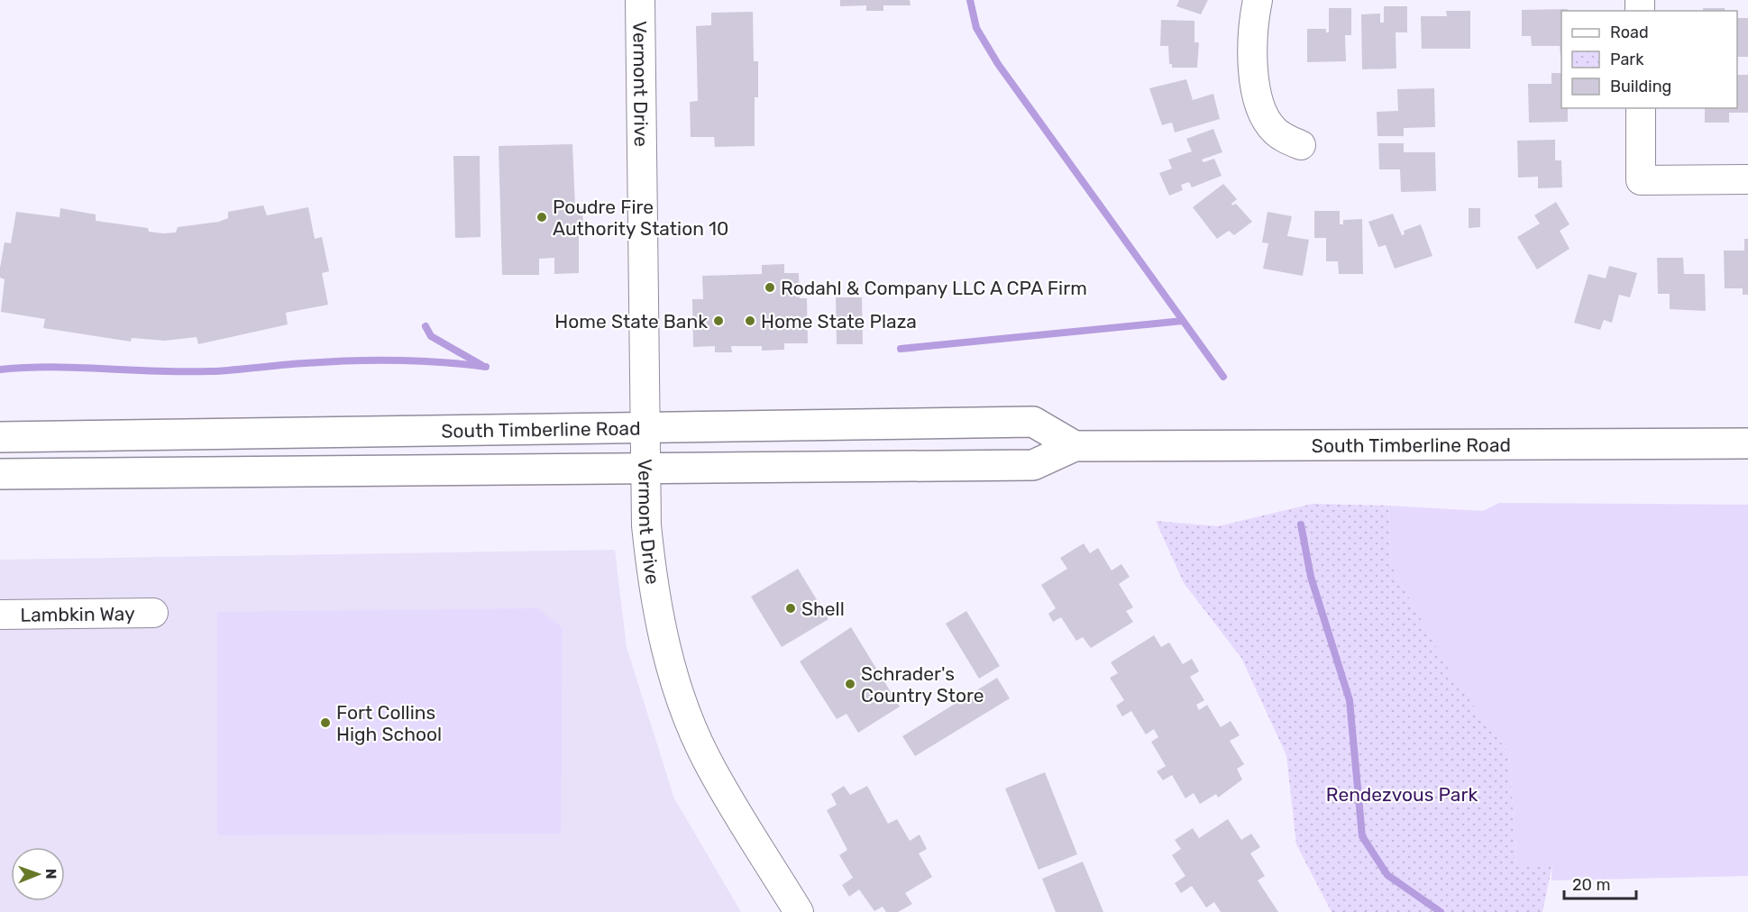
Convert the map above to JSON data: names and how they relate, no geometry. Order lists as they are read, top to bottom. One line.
{"streets":{"main road":["South Timberline Road"],"street":["Vermont Drive","Lambkin Way"]},"crossings":[["Vermont Drive","South Timberline Road"]],"parks":["Rendezvous Park"],"places":["Poudre Fire Authority Station 10","Rodahl & Company LLC A CPA Firm","Home State Bank","Home State Plaza","Shell","Schrader's Country Store","Fort Collins High School"],"legend":["Road","Park","Building"],"scale_bar":"20 m","north":"right"}
